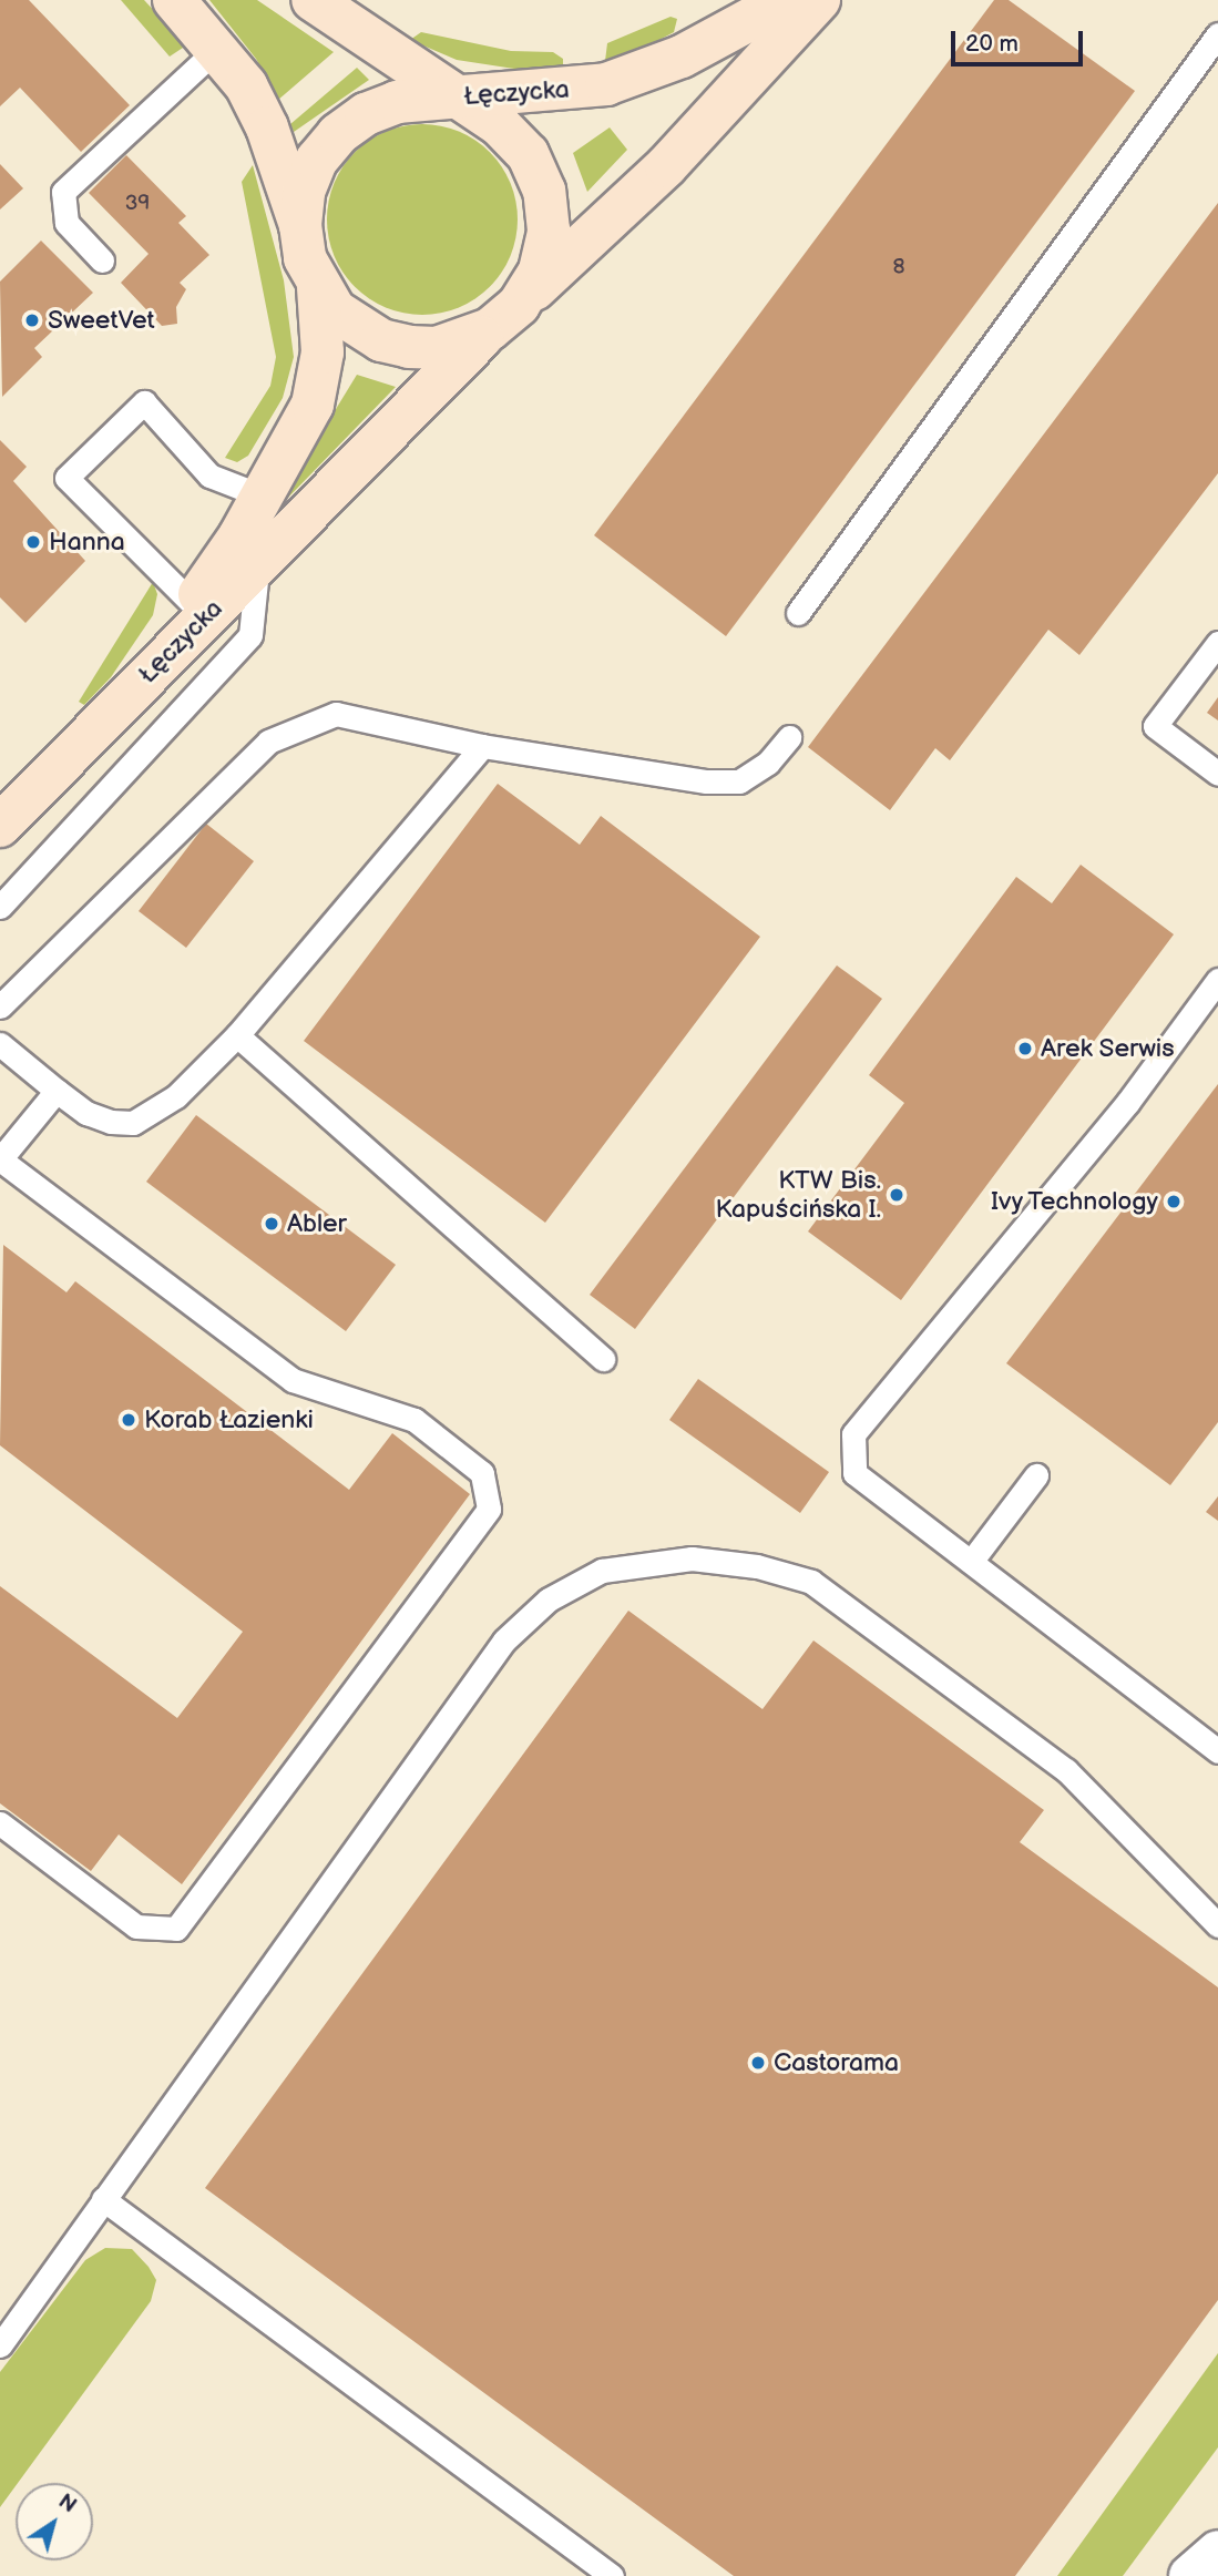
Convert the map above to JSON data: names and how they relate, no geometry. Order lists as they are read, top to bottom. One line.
{"streets":{"street":["Łęczycka"]},"places":["SweetVet","Hanna","Arek Serwis","KTW Bis. Kapuścińska I.","Ivy Technology","Abler","Korab Łazienki","Castorama"],"house_numbers":["39","8"],"scale_bar":"20 m","north":"top right"}
